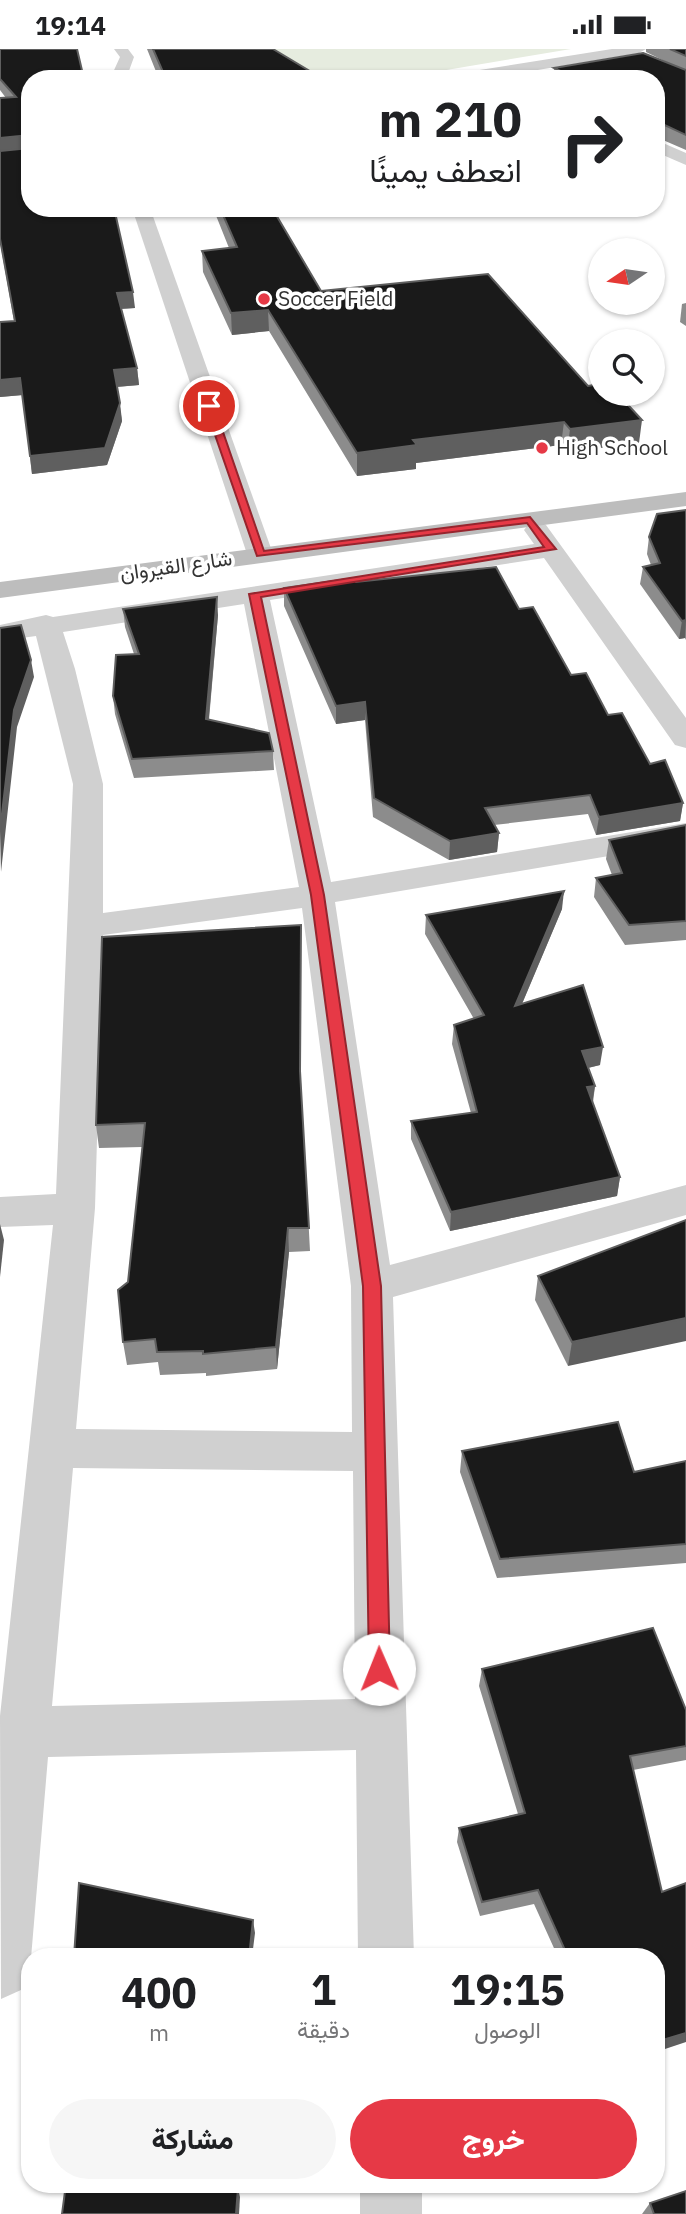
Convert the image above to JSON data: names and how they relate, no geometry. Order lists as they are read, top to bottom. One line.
{"streets":{"main road":["شارع القيروان"]},"places":["Soccer Field","High School"],"north":"left","page":{"status":"19:14","turn":["210 m","انعطف يمينًا"],"eta":["19:15","الوصول","1","دقيقة","400","m"],"buttons":["خروج","مشاركة"]}}
